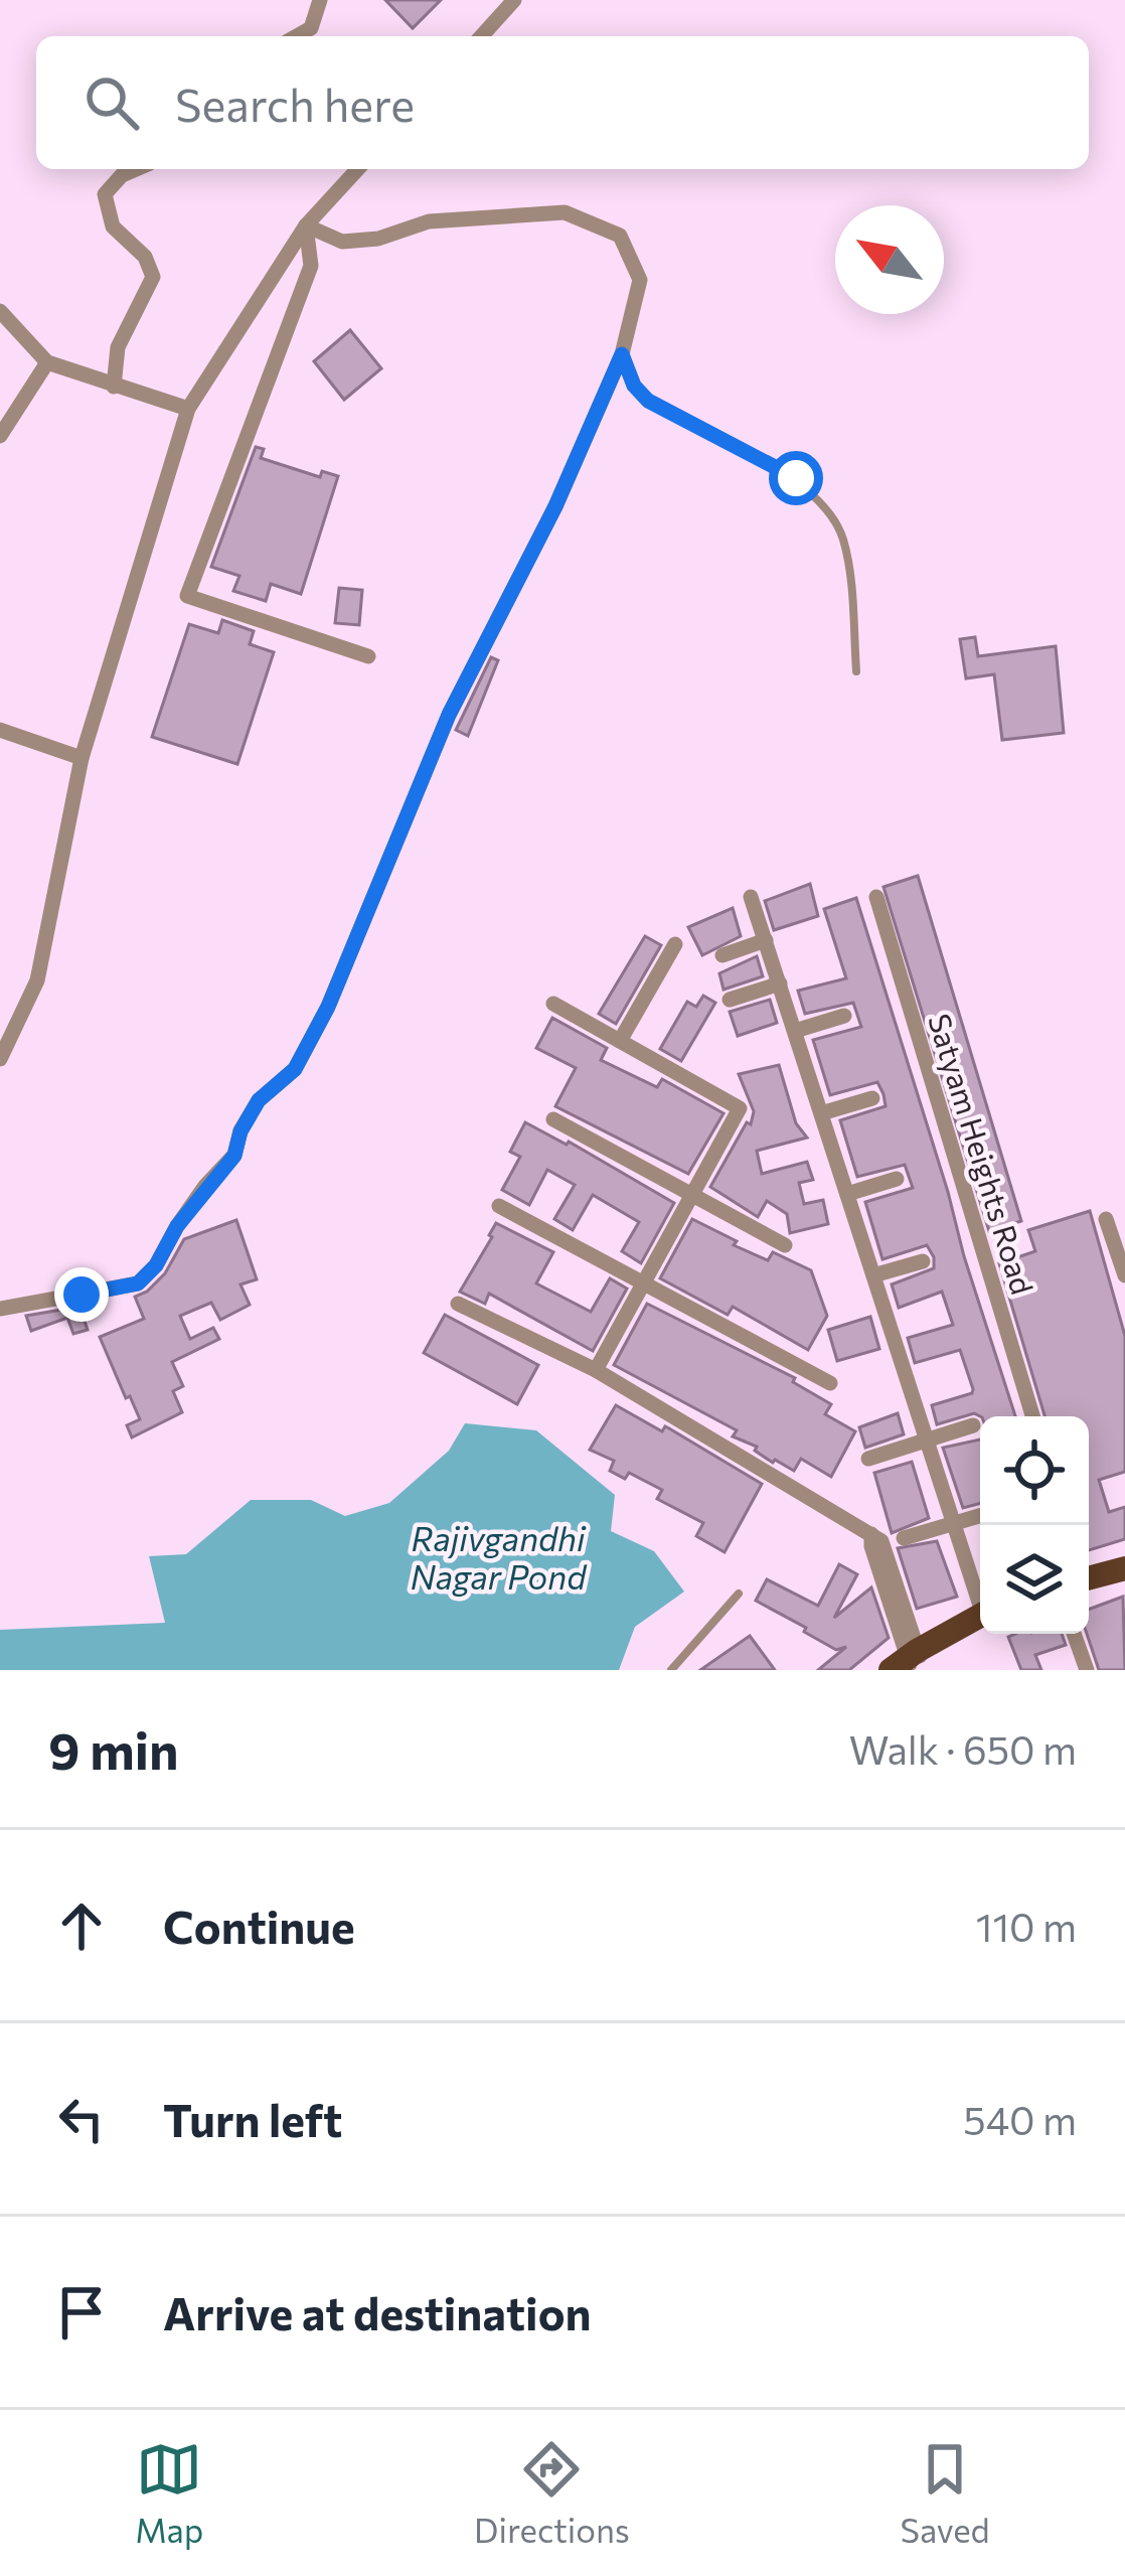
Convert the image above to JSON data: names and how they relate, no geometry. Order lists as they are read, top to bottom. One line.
{"streets":{"street":["Satyam Heights Road"]},"water":["Rajivgandhi Nagar Pond"],"north":"top left","page":{"search":"Search here","heading":["9 min","Walk · 650 m"],"list":[["Continue","110 m"],["Turn left","540 m"],"Arrive at destination"],"nav":["Map","Directions","Saved"]}}
